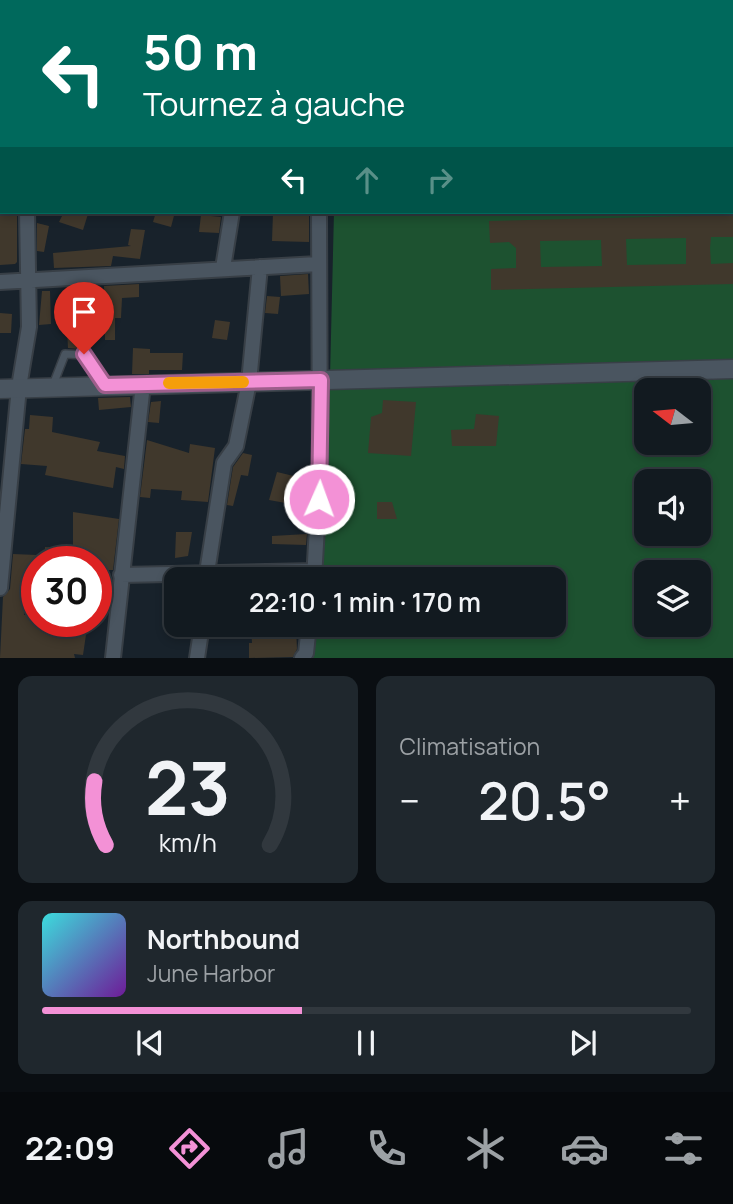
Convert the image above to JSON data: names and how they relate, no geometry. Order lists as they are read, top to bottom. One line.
{"north":"left","page":{"turn":["50 m","Tournez à gauche"],"limit":"30","trip":"22:10 · 1 min · 170 m","tile":"Climatisation","heat":["−","20.5°","+"],"song":["Northbound","June Harbor"],"tabs":"22:09","gauge":["23","km/h"]}}
